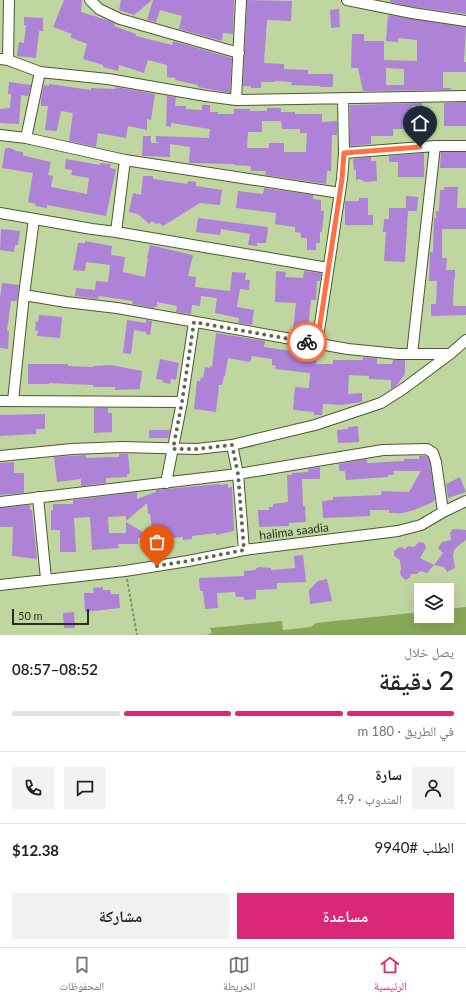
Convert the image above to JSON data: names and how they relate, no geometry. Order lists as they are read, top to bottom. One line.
{"streets":{"street":["halima saadia"]},"scale_bar":"50 m","page":{"scale":"50 m","heading":["2 دقيقة","يصل خلال","08:52–08:57"],"panel":["سارة","المندوب · 4.9","الطلب #9940","$12.38"],"bar":"في الطريق · 180 m","buttons":["مساعدة","مشاركة"],"tabs":["الرئيسية","الخريطة","المحفوظات"]}}
